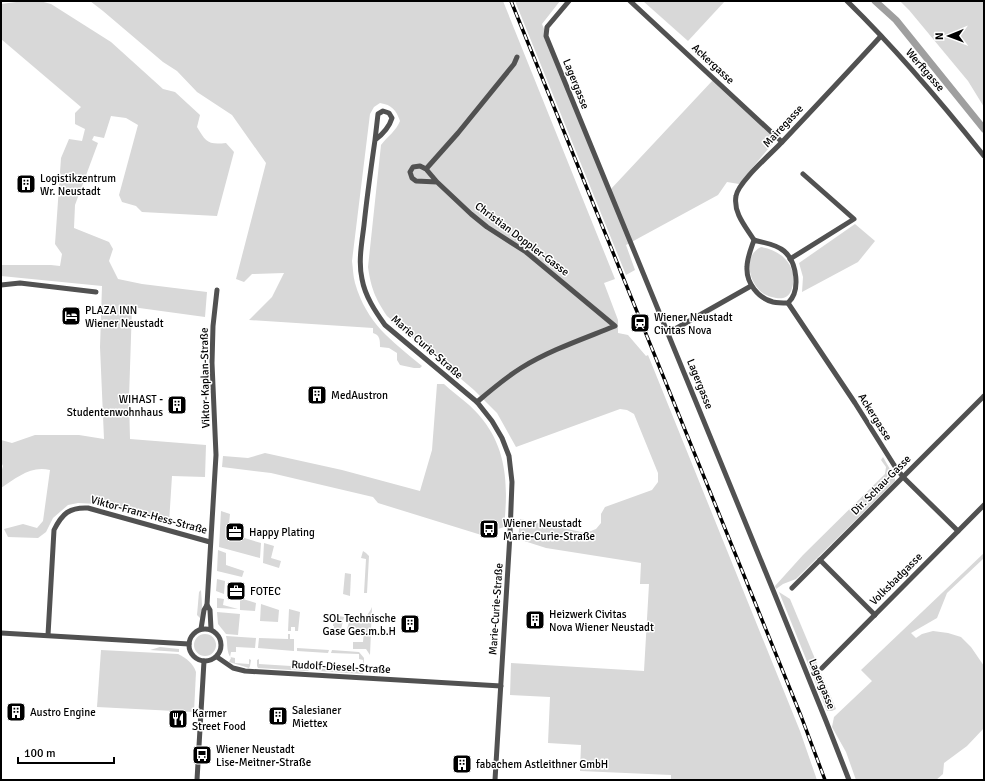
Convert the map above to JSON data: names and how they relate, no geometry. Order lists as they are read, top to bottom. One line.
{"streets":{"street":["Ackergasse","Werftgasse","Lagergasse","Mairegasse","Christian Doppler-Gasse","Marie Curie-Straße","Viktor-Kaplan-Straße","Dir. Schau-Gasse","Viktor-Franz-Hess-Straße","Volksbadgasse","Marie-Curie-Straße","Rudolf-Diesel-Straße"]},"crossings":[["Ackergasse","Mairegasse"],["Ackergasse","Dir. Schau-Gasse"],["Ackergasse","Volksbadgasse"],["Werftgasse","Mairegasse"],["Christian Doppler-Gasse","Marie Curie-Straße"],["Marie Curie-Straße","Marie-Curie-Straße"],["Viktor-Kaplan-Straße","Viktor-Franz-Hess-Straße"],["Marie-Curie-Straße","Rudolf-Diesel-Straße"]],"places":{"building":["Logistikzentrum Wr. Neustadt","MedAustron","WIHAST - Studentenwohnhaus","Heizwerk Civitas Nova Wiener Neustadt","SOL Technische Gase Ges.m.b.H","Austro Engine","Salesianer Miettex","fabachem Astleithner GmbH"],"hotel":["PLAZA INN Wiener Neustadt"],"station":["Wiener Neustadt Civitas Nova"],"bus stop":["Wiener Neustadt Marie-Curie-Straße","Wiener Neustadt Lise-Meitner-Straße"],"office":["Happy Plating","FOTEC"],"restaurant":["Karmer Street Food"]},"scale_bar":"100 m","north":"left"}
